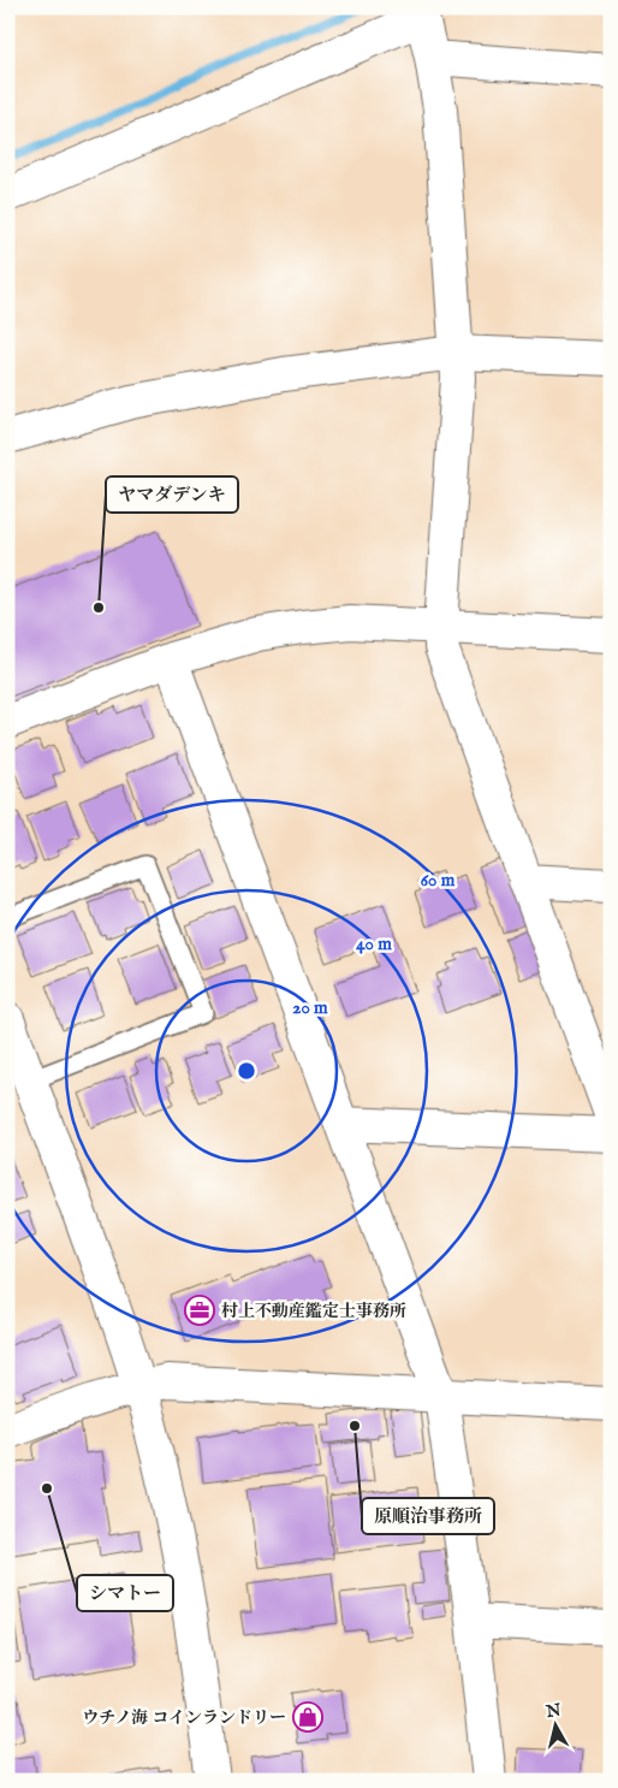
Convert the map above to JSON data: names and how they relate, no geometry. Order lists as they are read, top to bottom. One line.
{"places":{"other":["ヤマダデンキ","原順治事務所","シマトー"],"office":["村上不動産鑑定士事務所"],"shop":["ウチノ海 コインランドリー"]},"north":"top","rings":["60 m","40 m","20 m"]}
